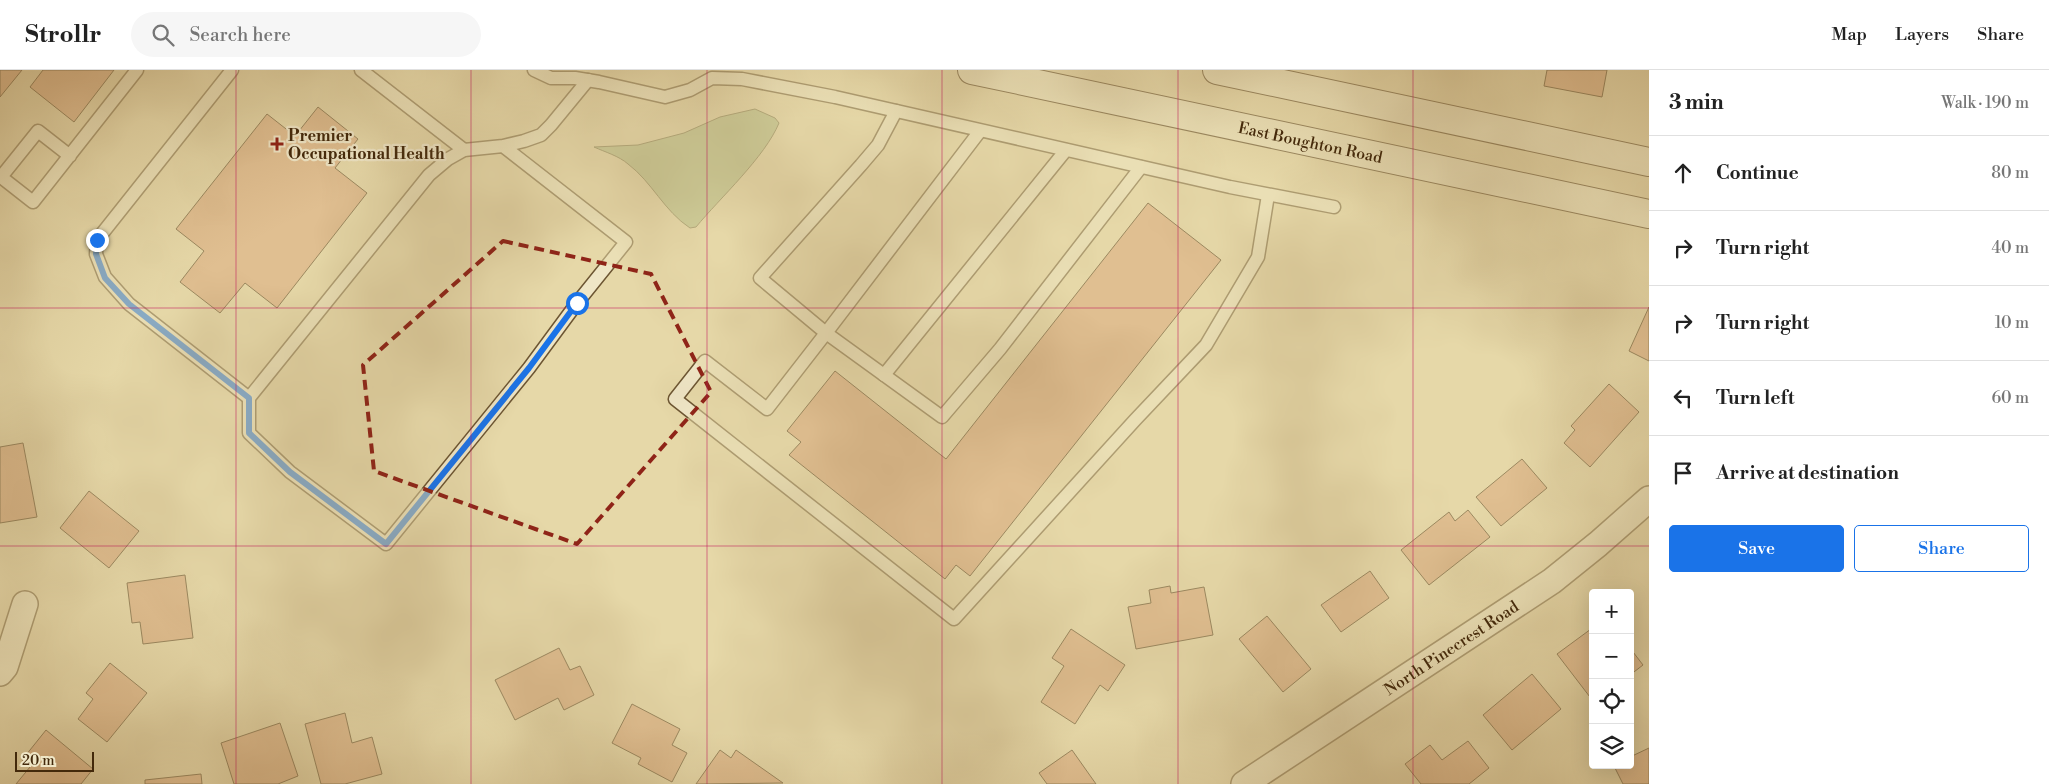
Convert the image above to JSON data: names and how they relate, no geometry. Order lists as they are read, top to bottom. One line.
{"streets":{"main road":["East Boughton Road"],"street":["North Pinecrest Road"]},"places":{"health":["Premier Occupational Health"]},"scale_bar":"20 m","page":{"header":"Strollr","search":"Search here","nav":["Map","Layers","Share"],"heading":["3 min","Walk · 190 m"],"list":[["Continue","80 m"],["Turn right","40 m"],["Turn right","10 m"],["Turn left","60 m"],"Arrive at destination"],"buttons":["Save","Share"],"map_buttons":["+","−"],"scale":"20 m"}}
